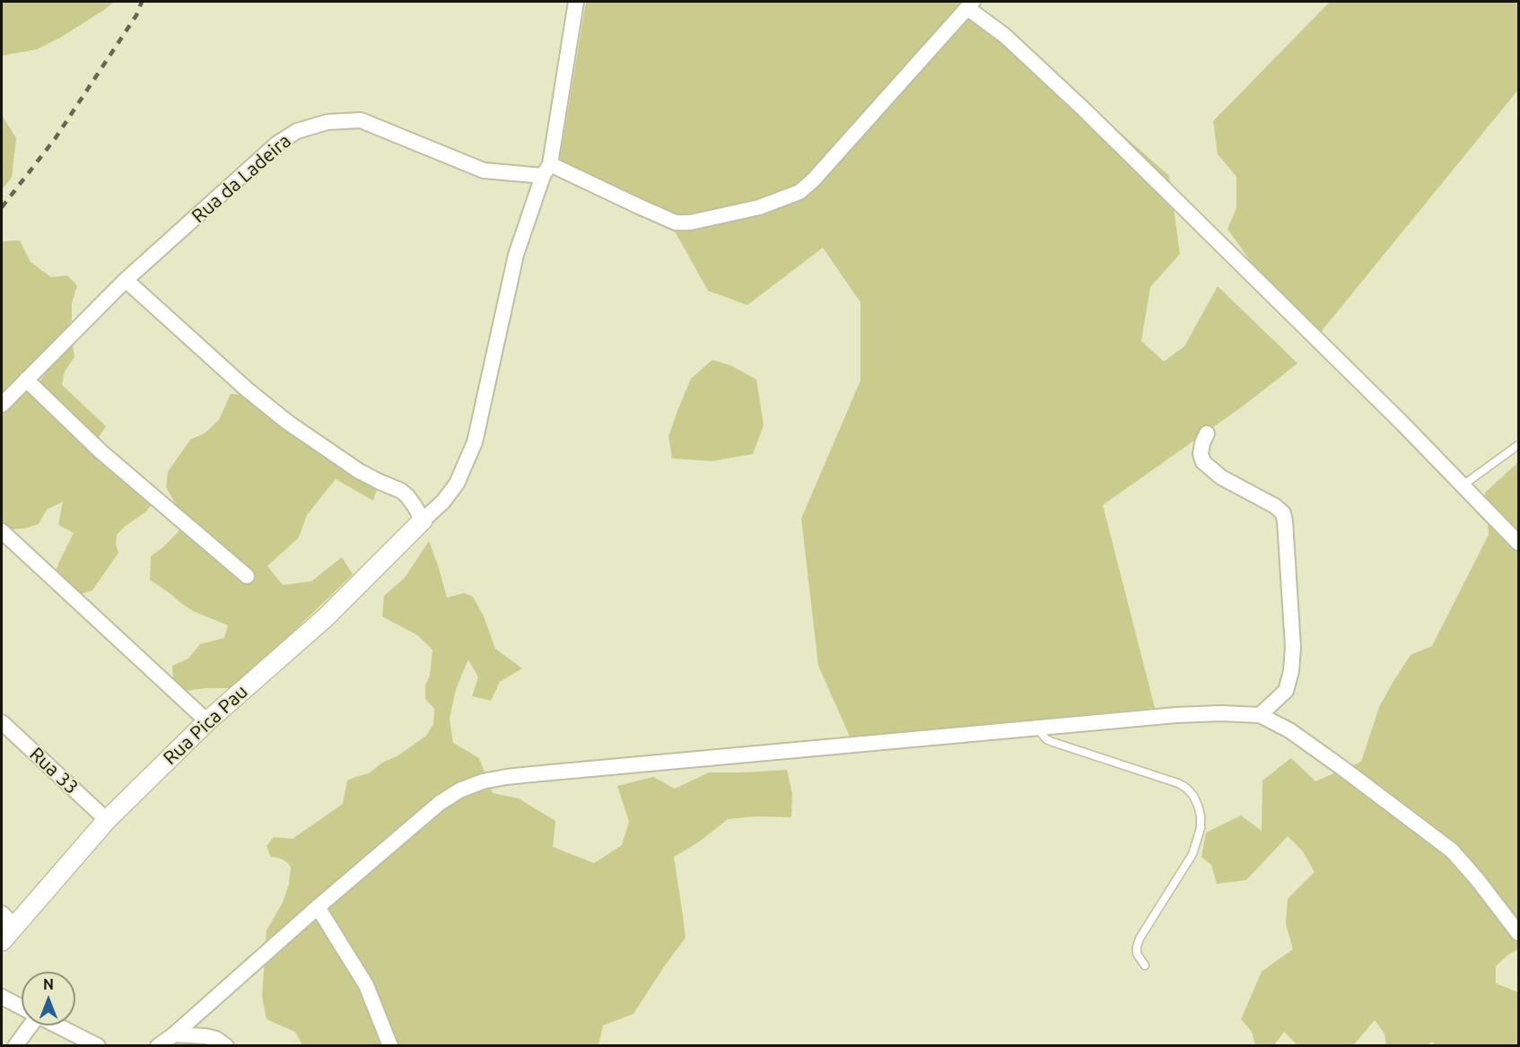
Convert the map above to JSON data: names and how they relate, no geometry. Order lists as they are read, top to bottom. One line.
{"streets":{"street":["Rua da Ladeira","Rua Pica Pau","Rua 33"]},"crossings":[["Rua Pica Pau","Rua 33"]],"north":"top"}
